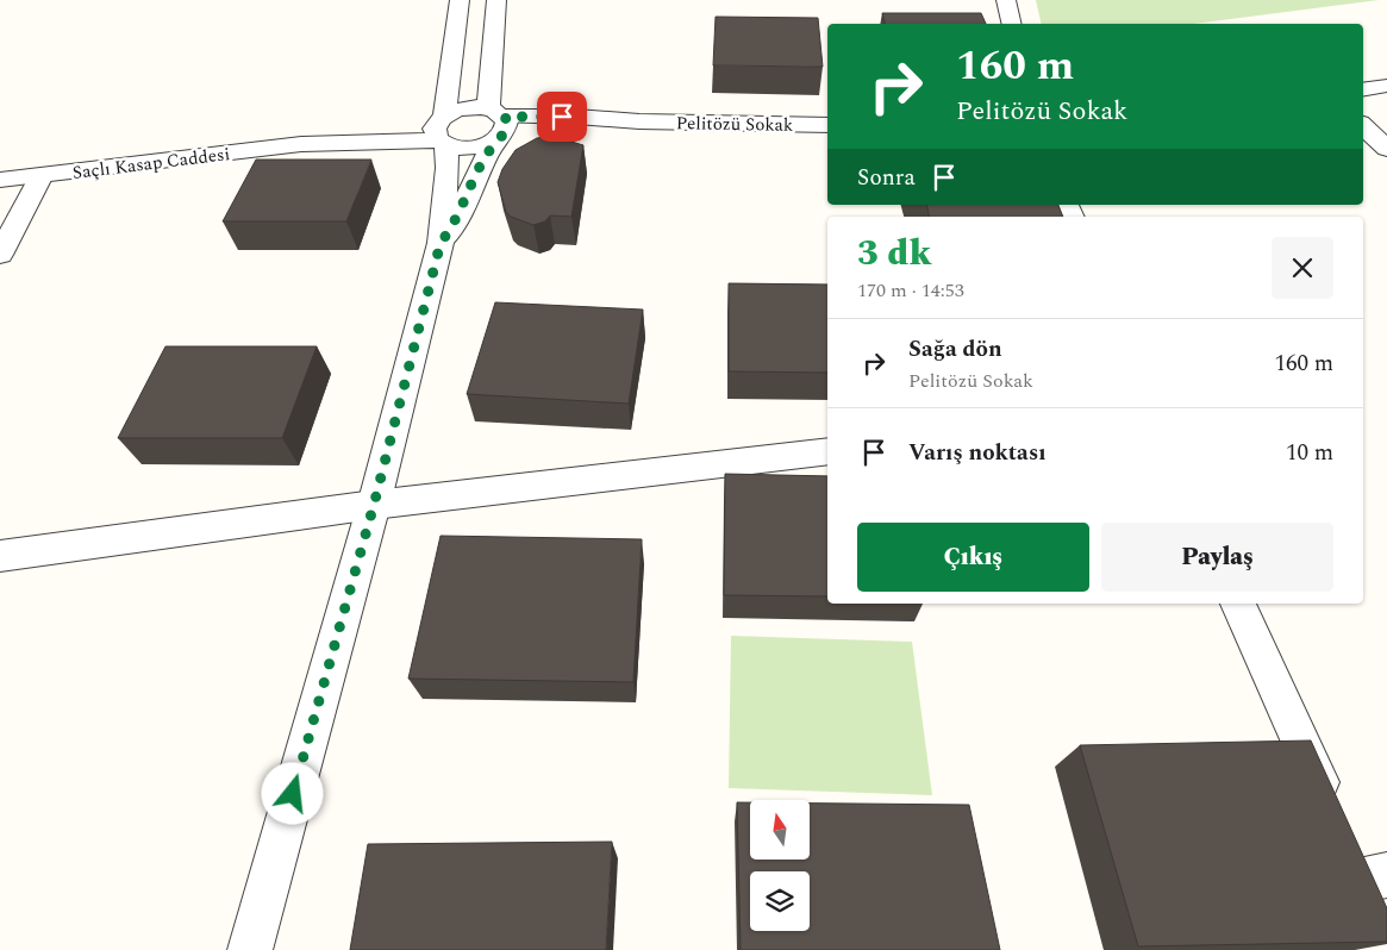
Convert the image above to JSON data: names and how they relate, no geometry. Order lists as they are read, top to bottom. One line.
{"streets":{"street":["Pelitözü Sokak","Saçlı Kasap Caddesi"]},"north":"top","page":{"turn":["160 m","Pelitözü Sokak"],"then":"Sonra","heading":["3 dk","170 m · 14:53"],"list":[{"name":"Sağa dön","note":"Pelitözü Sokak","value":"160 m"},{"name":"Varış noktası","value":"10 m"}],"buttons":["Çıkış","Paylaş"]}}
